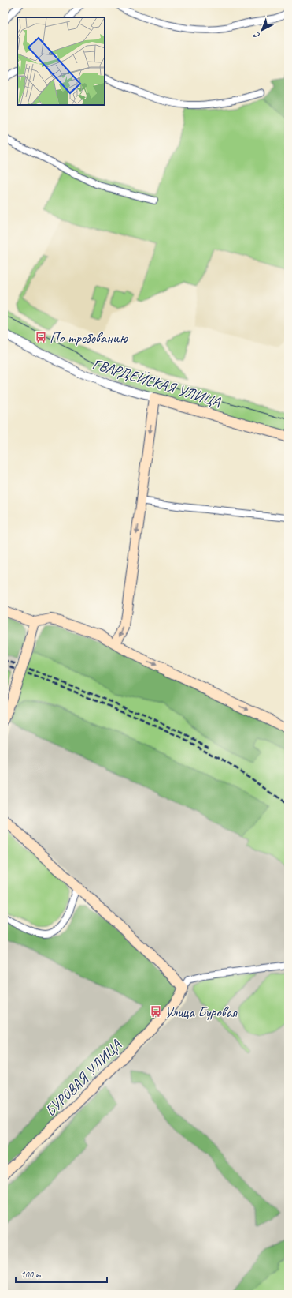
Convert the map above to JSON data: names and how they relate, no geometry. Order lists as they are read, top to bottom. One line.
{"streets":{"main road":["ГВАРДЕЙСКАЯ УЛИЦА","БУРОВАЯ УЛИЦА"]},"places":{"bus stop":["По требованию","Улица Буровая"]},"scale_bar":"100 m","north":"bottom left"}
